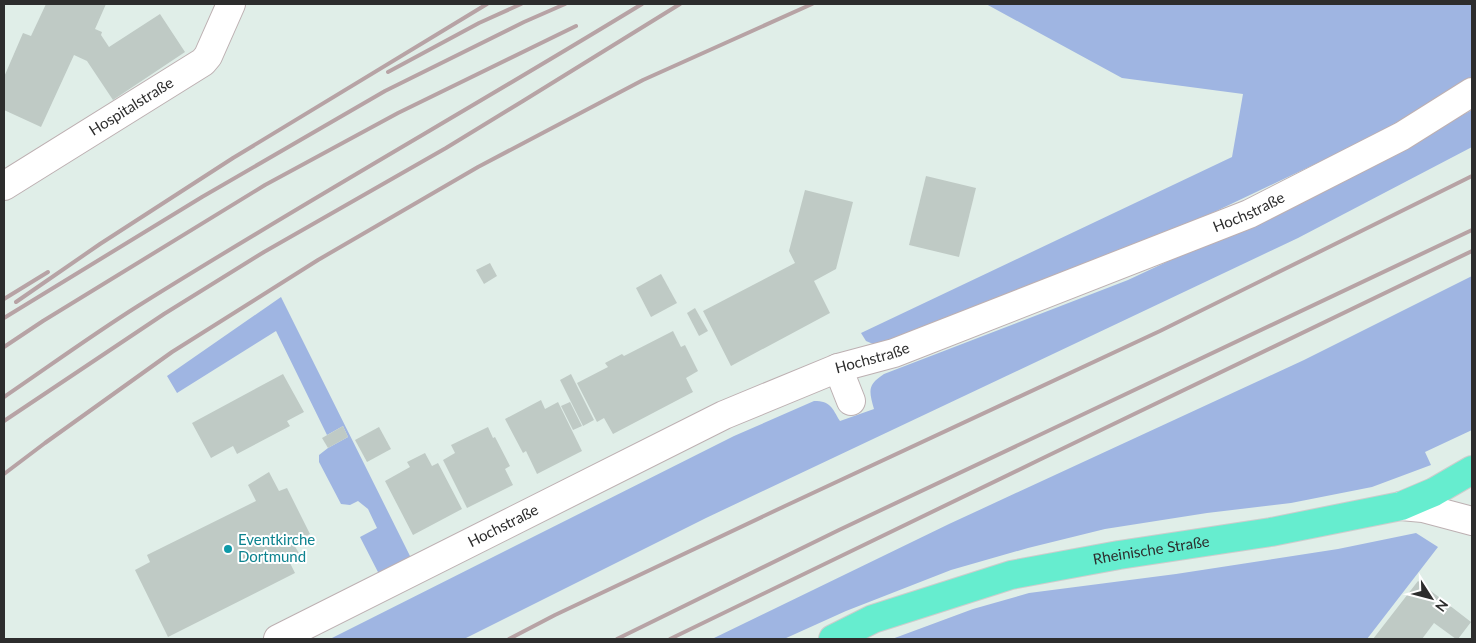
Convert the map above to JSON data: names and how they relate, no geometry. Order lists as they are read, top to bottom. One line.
{"streets":{"main road":["Rheinische Straße"],"street":["Hospitalstraße","Hochstraße"]},"places":["Eventkirche Dortmund"],"north":"bottom right"}
